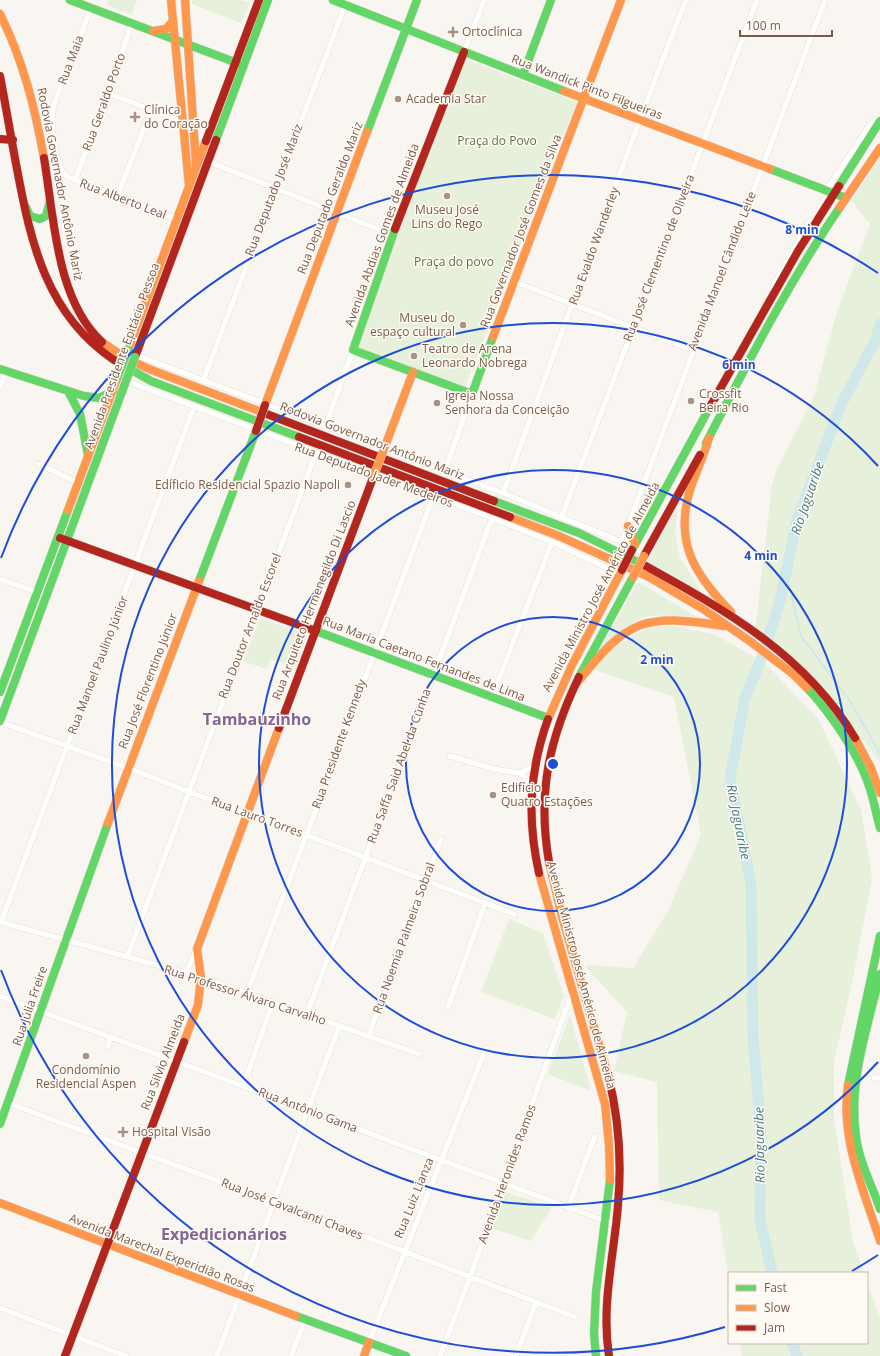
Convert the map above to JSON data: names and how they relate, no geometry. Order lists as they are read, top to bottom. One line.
{"streets":{"main road":["Rua Wandick Pinto Filgueiras","Rodovia Governador Antônio Mariz","Rua Deputado Geraldo Mariz","Rua Governador José Gomes da Silva","Avenida Abdias Gomes de Almeida","Avenida Presidente Epitácio Pessoa","Avenida Ministro José Américo de Almeida","Rua Arquiteto Hermenegildo Di Lascio","Rua Maria Caetano Fernandes de Lima","Rua José Florentino Júnior","Rua Júlia Freire","Rua Silvio Almeida","Rua Luiz Lianza","Avenida Marechal Experidião Rosas"],"street":["Rua Maia","Rua Geraldo Porto","Rua Deputado José Mariz","Rua Alberto Leal","Rua Evaldo Wanderley","Rua José Clementino de Oliveira","Avenida Manoel Cândido Leite","Rua Deputado Jader Medeiros","Rua Doutor Arnaldo Escorel","Rua Manoel Paulino Júnior","Rua Presidente Kennedy","Rua Saffa Said Abel da Cunha","Rua Lauro Torres","Rua Noemia Palmeira Sobral","Rua Professor Álvaro Carvalho","Rua Antônio Gama","Avenida Heronides Ramos","Rua José Cavalcanti Chaves"]},"crossings":[["Rua Maia","Rua Alberto Leal"],["Rua Wandick Pinto Filgueiras","Rua Deputado José Mariz"],["Rua Wandick Pinto Filgueiras","Rua Deputado Geraldo Mariz"],["Rua Wandick Pinto Filgueiras","Rua Governador José Gomes da Silva"],["Rua Wandick Pinto Filgueiras","Avenida Abdias Gomes de Almeida"],["Rua Wandick Pinto Filgueiras","Rua Evaldo Wanderley"],["Rua Wandick Pinto Filgueiras","Rua José Clementino de Oliveira"],["Rua Wandick Pinto Filgueiras","Avenida Manoel Cândido Leite"],["Rua Wandick Pinto Filgueiras","Avenida Ministro José Américo de Almeida"],["Rua Geraldo Porto","Rua Alberto Leal"],["Rua Deputado Geraldo Mariz","Rua Deputado Jader Medeiros"],["Rua Deputado Geraldo Mariz","Rua José Florentino Júnior"],["Rua Alberto Leal","Avenida Presidente Epitácio Pessoa"],["Avenida Presidente Epitácio Pessoa","Rua Deputado Jader Medeiros"],["Avenida Presidente Epitácio Pessoa","Rua Maria Caetano Fernandes de Lima"],["Avenida Presidente Epitácio Pessoa","Rua Lauro Torres"],["Rua Deputado Jader Medeiros","Avenida Ministro José Américo de Almeida"],["Rua Deputado Jader Medeiros","Rua Arquiteto Hermenegildo Di Lascio"],["Rua Deputado Jader Medeiros","Rua Doutor Arnaldo Escorel"],["Rua Deputado Jader Medeiros","Rua Manoel Paulino Júnior"],["Rua Deputado Jader Medeiros","Rua José Florentino Júnior"],["Rua Deputado Jader Medeiros","Rua Presidente Kennedy"],["Rua Deputado Jader Medeiros","Rua Saffa Said Abel da Cunha"],["Avenida Ministro José Américo de Almeida","Rua Maria Caetano Fernandes de Lima"],["Avenida Ministro José Américo de Almeida","Rua Antônio Gama"],["Avenida Ministro José Américo de Almeida","Avenida Heronides Ramos"],["Rua Arquiteto Hermenegildo Di Lascio","Rua Maria Caetano Fernandes de Lima"],["Rua Arquiteto Hermenegildo Di Lascio","Rua Lauro Torres"],["Rua Arquiteto Hermenegildo Di Lascio","Rua Professor Álvaro Carvalho"],["Rua Arquiteto Hermenegildo Di Lascio","Rua Silvio Almeida"],["Rua Doutor Arnaldo Escorel","Rua Maria Caetano Fernandes de Lima"],["Rua Doutor Arnaldo Escorel","Rua Lauro Torres"],["Rua Doutor Arnaldo Escorel","Rua Professor Álvaro Carvalho"],["Rua Maria Caetano Fernandes de Lima","Rua Manoel Paulino Júnior"],["Rua Maria Caetano Fernandes de Lima","Rua José Florentino Júnior"],["Rua Maria Caetano Fernandes de Lima","Rua Presidente Kennedy"],["Rua Maria Caetano Fernandes de Lima","Rua Saffa Said Abel da Cunha"],["Rua Manoel Paulino Júnior","Rua Lauro Torres"],["Rua Manoel Paulino Júnior","Rua Professor Álvaro Carvalho"],["Rua José Florentino Júnior","Rua Lauro Torres"],["Rua José Florentino Júnior","Rua Professor Álvaro Carvalho"],["Rua José Florentino Júnior","Rua Júlia Freire"],["Rua Presidente Kennedy","Rua Lauro Torres"],["Rua Presidente Kennedy","Rua Professor Álvaro Carvalho"],["Rua Saffa Said Abel da Cunha","Rua Lauro Torres"],["Rua Saffa Said Abel da Cunha","Rua Professor Álvaro Carvalho"],["Rua Lauro Torres","Rua Noemia Palmeira Sobral"],["Rua Noemia Palmeira Sobral","Rua Professor Álvaro Carvalho"],["Rua Professor Álvaro Carvalho","Rua Júlia Freire"],["Rua Professor Álvaro Carvalho","Rua Silvio Almeida"],["Rua Júlia Freire","Rua Antônio Gama"],["Rua Júlia Freire","Rua José Cavalcanti Chaves"],["Rua Silvio Almeida","Rua Antônio Gama"],["Rua Silvio Almeida","Rua José Cavalcanti Chaves"],["Rua Silvio Almeida","Avenida Marechal Experidião Rosas"],["Rua Antônio Gama","Avenida Heronides Ramos"],["Rua Antônio Gama","Rua Luiz Lianza"],["Avenida Heronides Ramos","Rua José Cavalcanti Chaves"],["Rua Luiz Lianza","Rua José Cavalcanti Chaves"],["Rua Luiz Lianza","Avenida Marechal Experidião Rosas"]],"districts":["Tambauzinho","Expedicionários"],"water":["Rio Jaguaribe"],"parks":["Praça do Povo","Praça do povo"],"places":{"health":["Ortoclínica","Clínica do Coração","Hospital Visão"],"other":["Academia Star","Museu José Lins do Rego","Museu do espaço cultural","Teatro de Arena Leonardo Nobrega","Crossfit Beira Rio","Igreja Nossa Senhora da Conceição","Edíficio Residencial Spazio Napoli","Edifício Quatro Estações","Condomínio Residencial Aspen"]},"legend":["Fast","Slow","Jam"],"scale_bar":"100 m","rings":["8 min","6 min","4 min","2 min"]}
